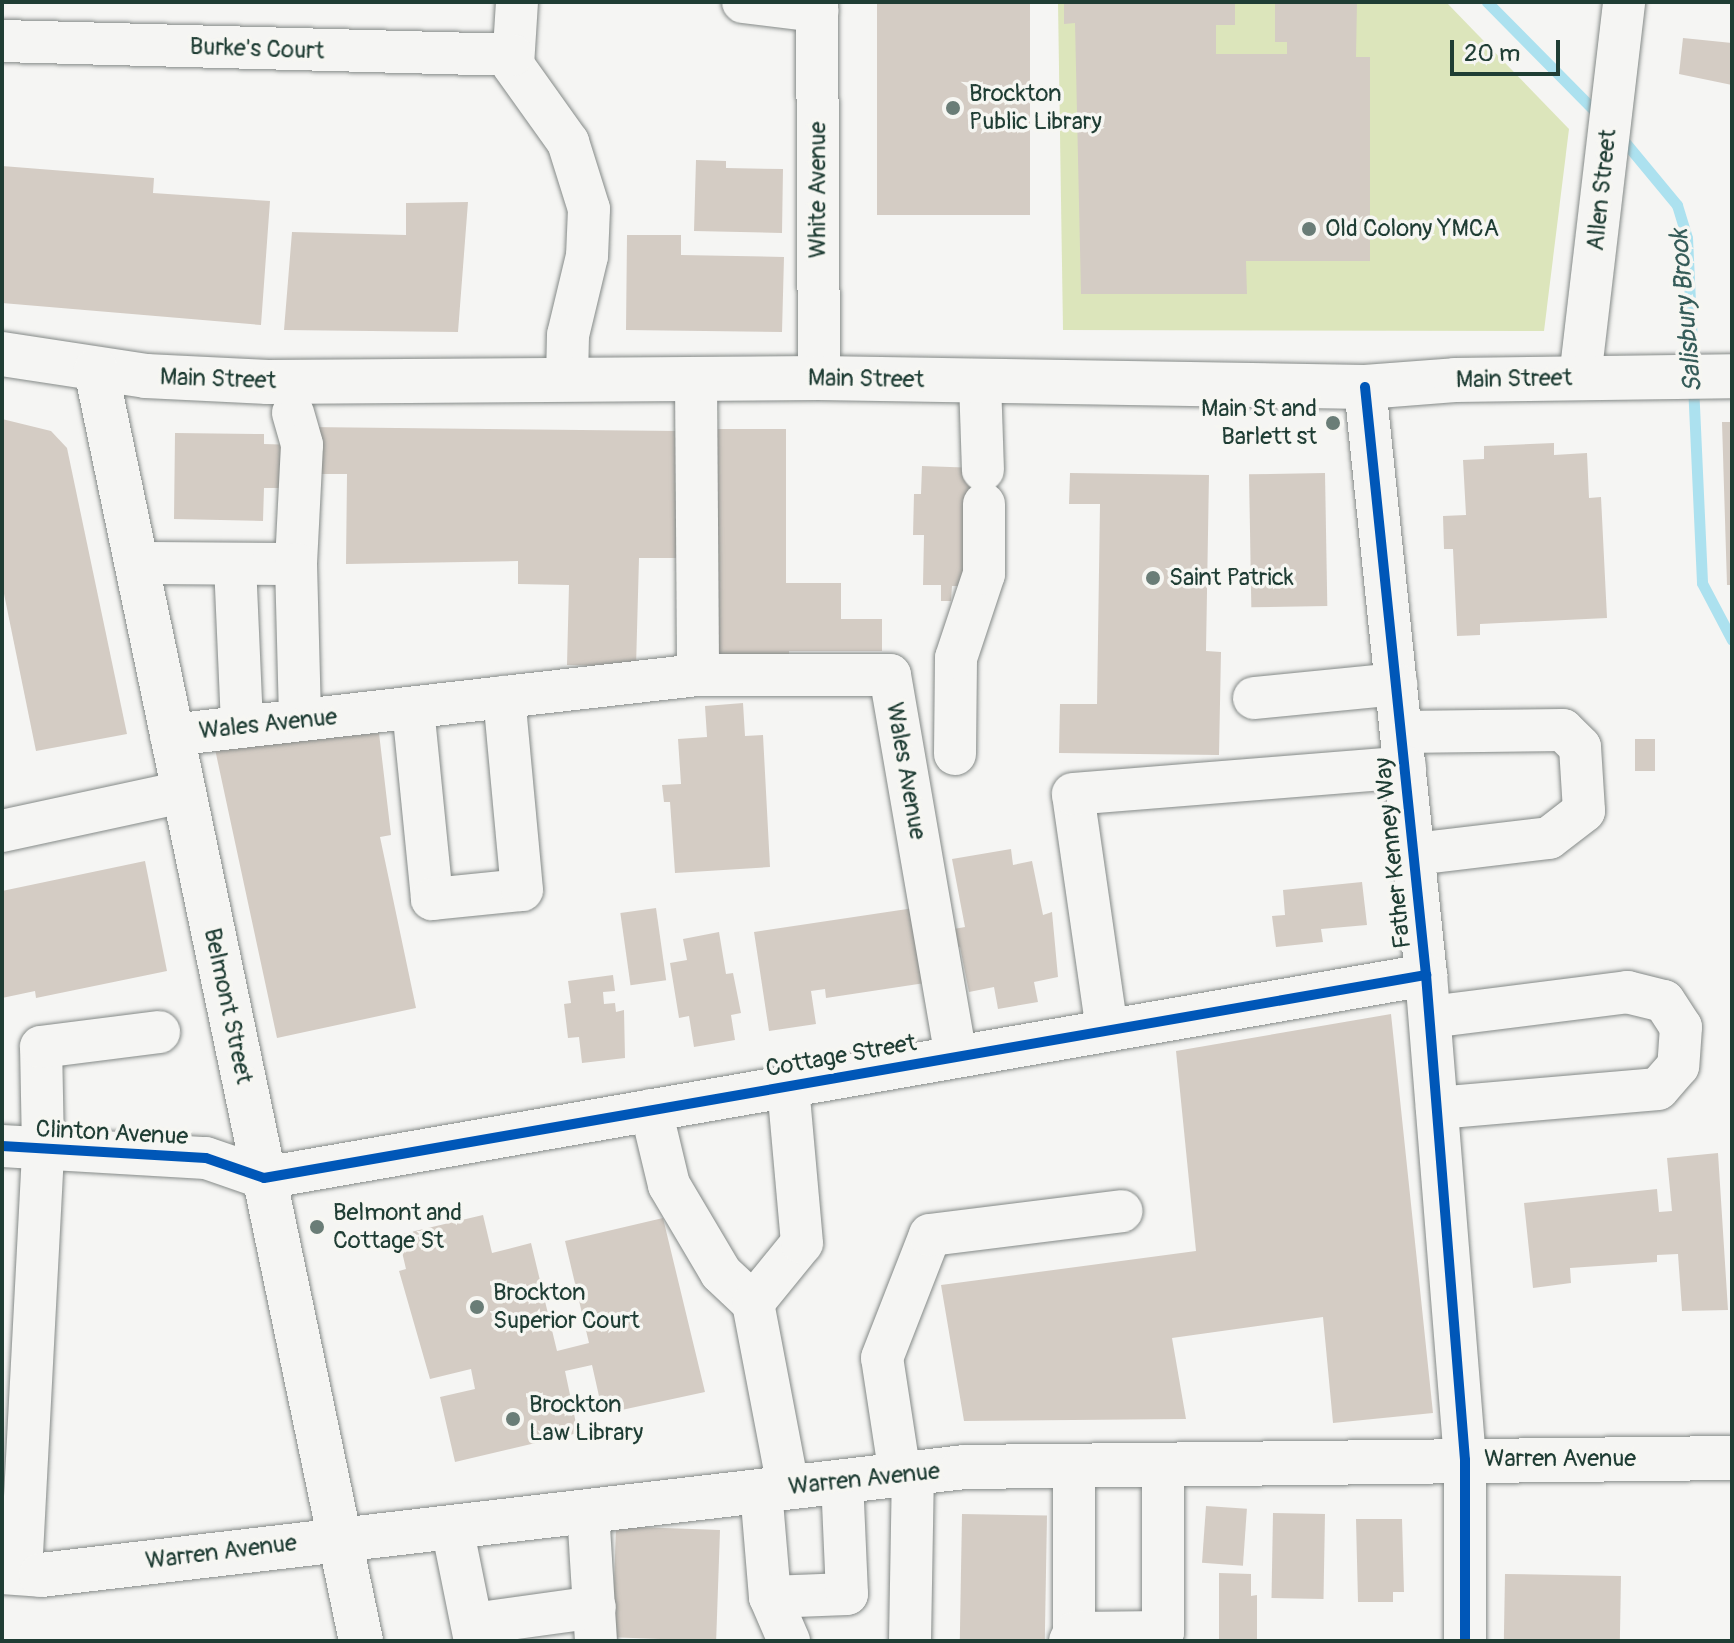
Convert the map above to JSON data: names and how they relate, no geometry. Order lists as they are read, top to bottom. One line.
{"streets":{"main road":["Main Street","Belmont Street","Warren Avenue"],"street":["Burke's Court","White Avenue","Allen Street","Wales Avenue","Father Kenney Way","Cottage Street","Clinton Avenue"]},"crossings":[["White Avenue","Main Street"],["Allen Street","Main Street"],["Main Street","Father Kenney Way"],["Main Street","Belmont Street"],["Wales Avenue","Belmont Street"],["Wales Avenue","Cottage Street"],["Father Kenney Way","Cottage Street"],["Father Kenney Way","Warren Avenue"],["Belmont Street","Cottage Street"],["Belmont Street","Clinton Avenue"],["Belmont Street","Warren Avenue"],["Cottage Street","Clinton Avenue"]],"water":["Salisbury Brook"],"places":["Brockton Public Library","Old Colony YMCA","Main St and Barlett st","Saint Patrick","Belmont and Cottage St","Brockton Superior Court","Brockton Law Library"],"scale_bar":"20 m"}
